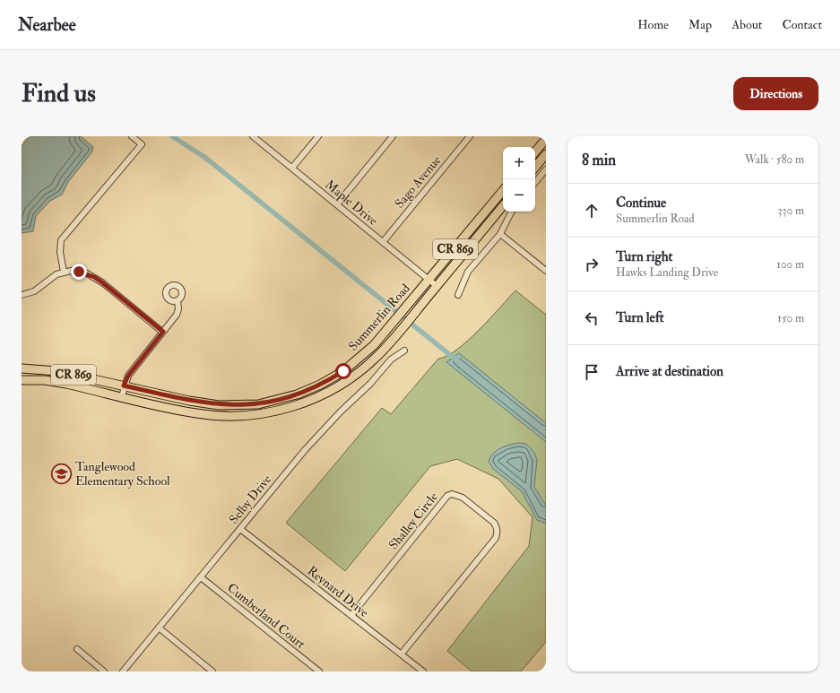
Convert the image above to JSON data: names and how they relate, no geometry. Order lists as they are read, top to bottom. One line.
{"streets":{"main road":["CR 869","Summerlin Road"],"street":["Sago Avenue","Maple Drive","Selby Drive","Shalley Circle","Reynard Drive","Cumberland Court"]},"crossings":[["Sago Avenue","Maple Drive"],["Maple Drive","Summerlin Road"],["Selby Drive","Reynard Drive"],["Selby Drive","Cumberland Court"],["Shalley Circle","Reynard Drive"]],"places":{"school or university":["Tanglewood Elementary School"]},"page":{"header":"Nearbee","nav":["Home","Map","About","Contact"],"buttons":"Directions","title":"Find us","heading":["8 min","Walk · 580 m"],"map_buttons":["+","−"],"list":[["Continue","Summerlin Road","330 m"],["Turn right","Hawks Landing Drive","100 m"],["Turn left","150 m"],"Arrive at destination"]}}
